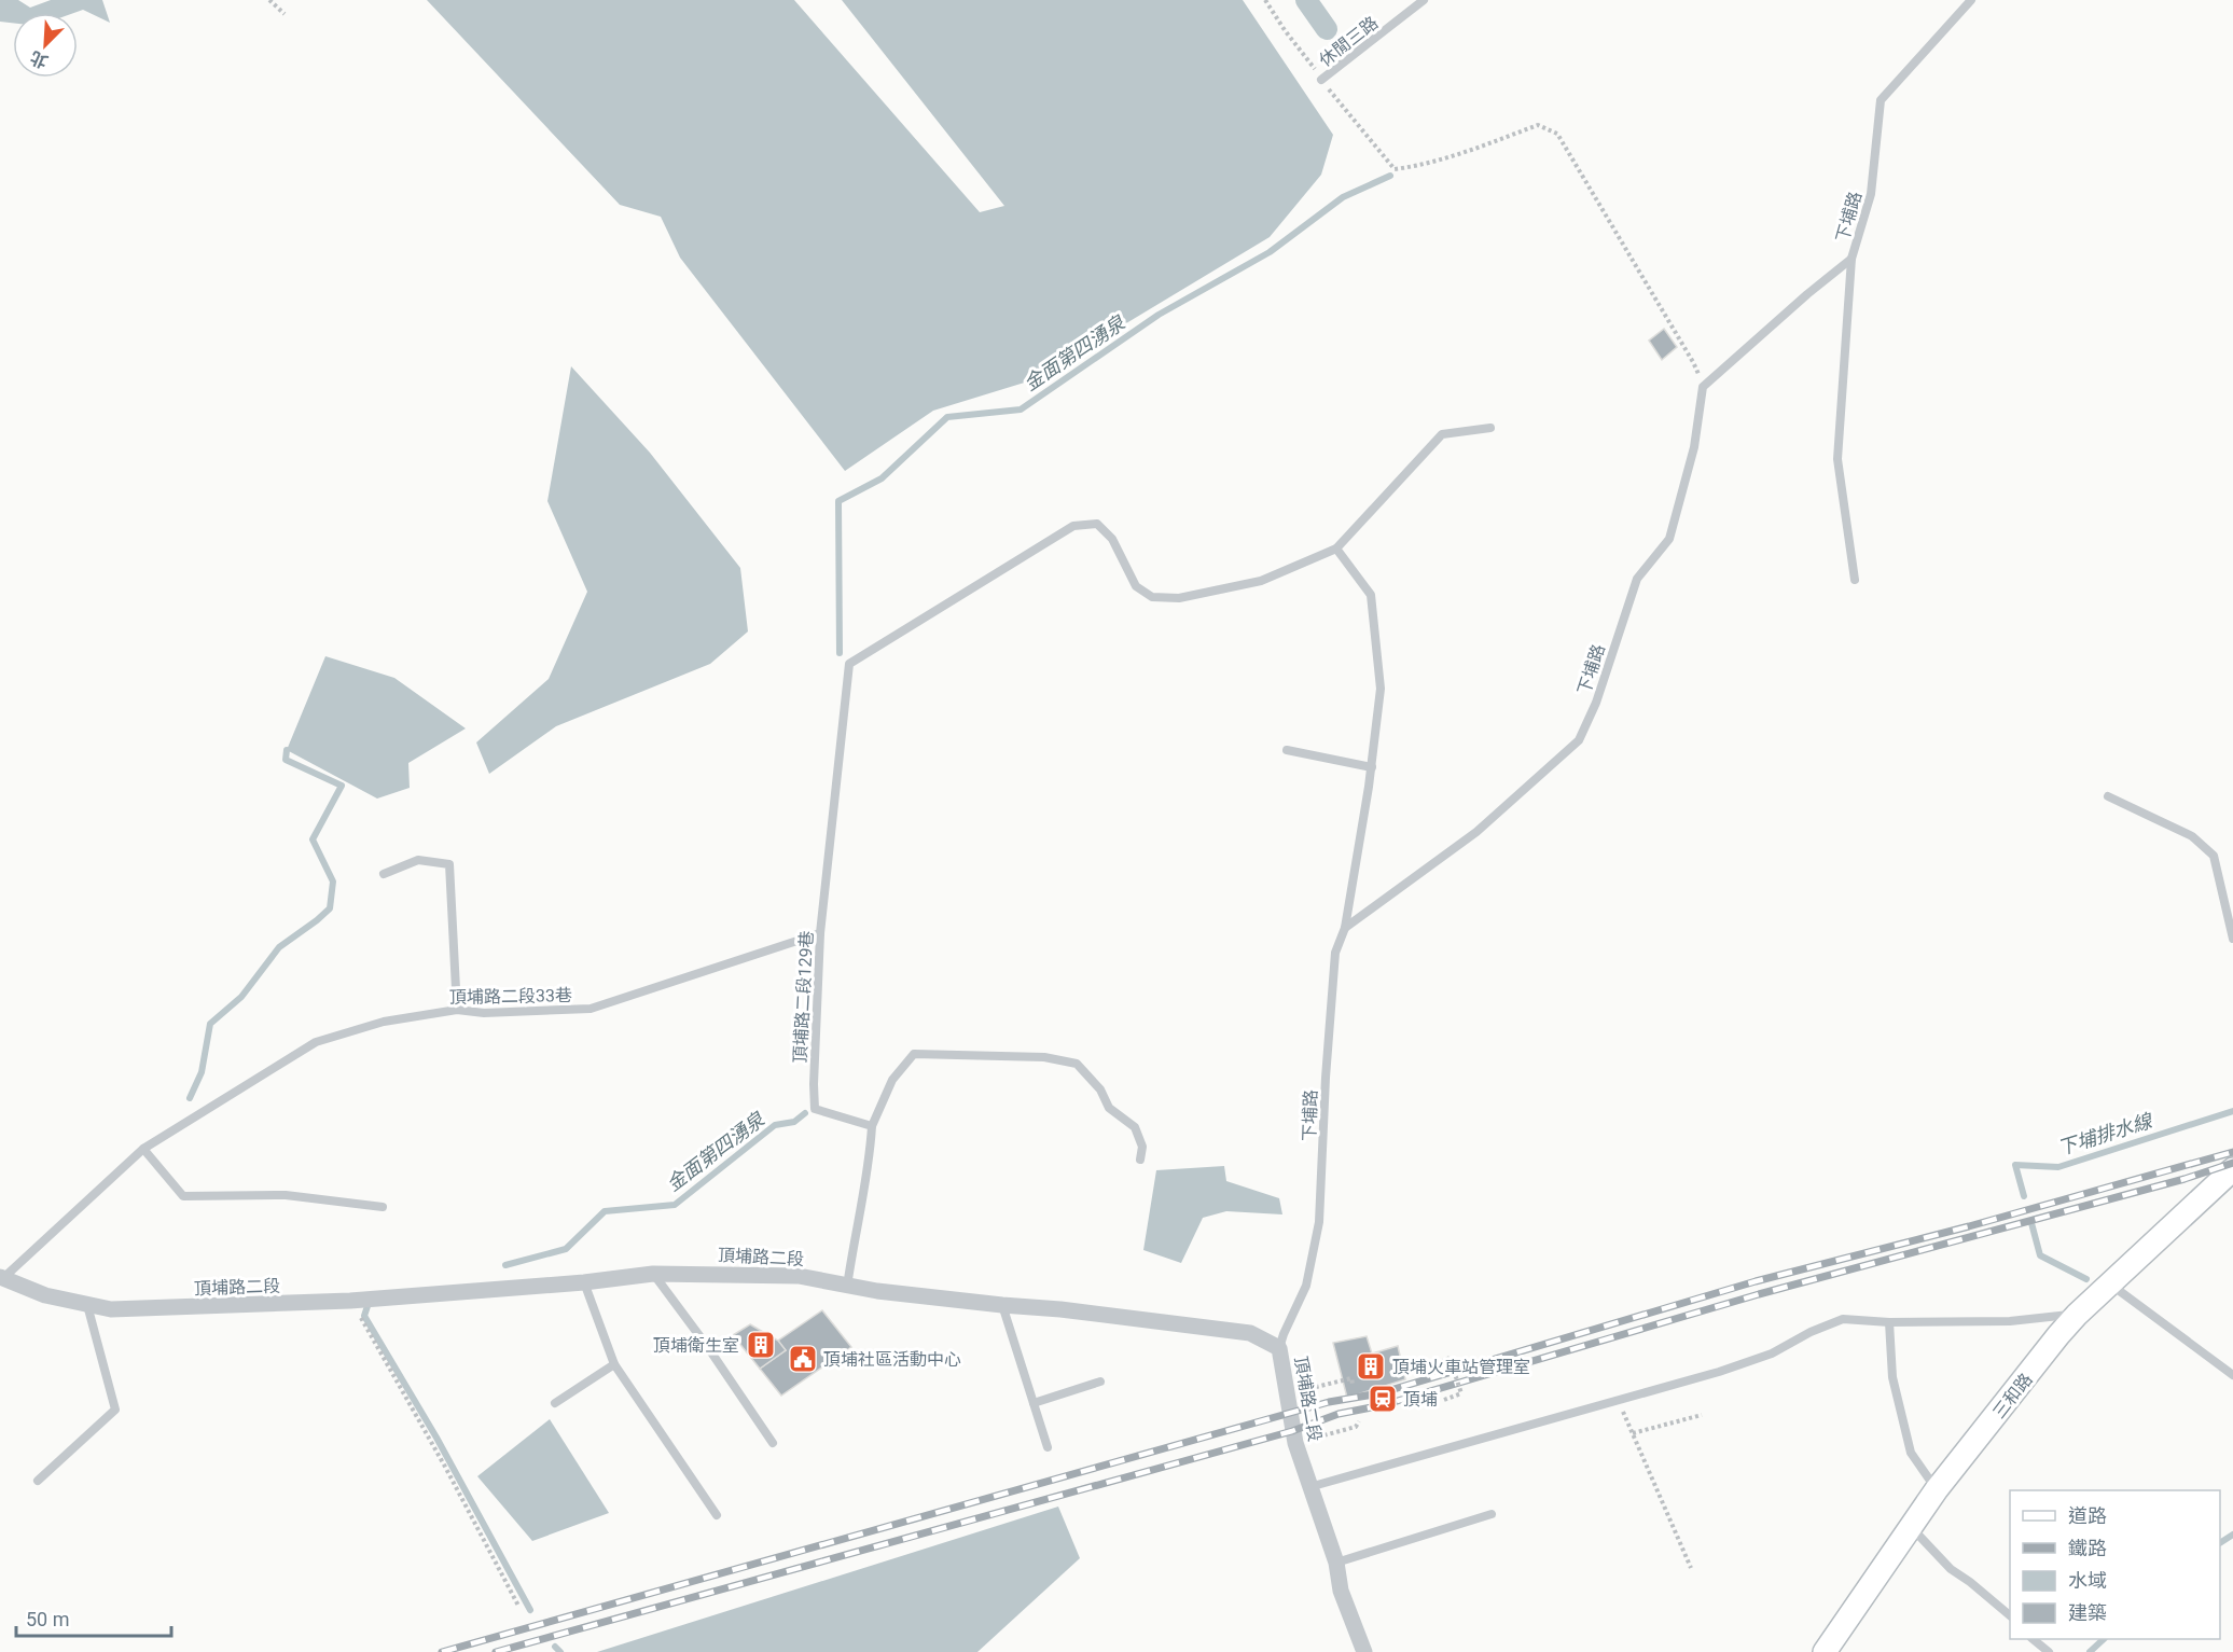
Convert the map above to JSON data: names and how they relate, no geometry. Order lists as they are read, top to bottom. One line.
{"streets":{"main road":["三和路"],"street":["頂埔路二段"],"lane":["休閒三路","下埔路","頂埔路二段33巷","頂埔路二段129巷"]},"crossings":[["下埔路","頂埔路二段"],["頂埔路二段33巷","頂埔路二段129巷"],["頂埔路二段33巷","頂埔路二段"]],"water":["金面第四湧泉","下埔排水線"],"places":{"building":["頂埔衛生室","頂埔火車站管理室"],"public building":["頂埔社區活動中心"],"station":["頂埔"]},"legend":["道路","鐵路","水域","建築"],"scale_bar":"50 m","north":"bottom left"}
